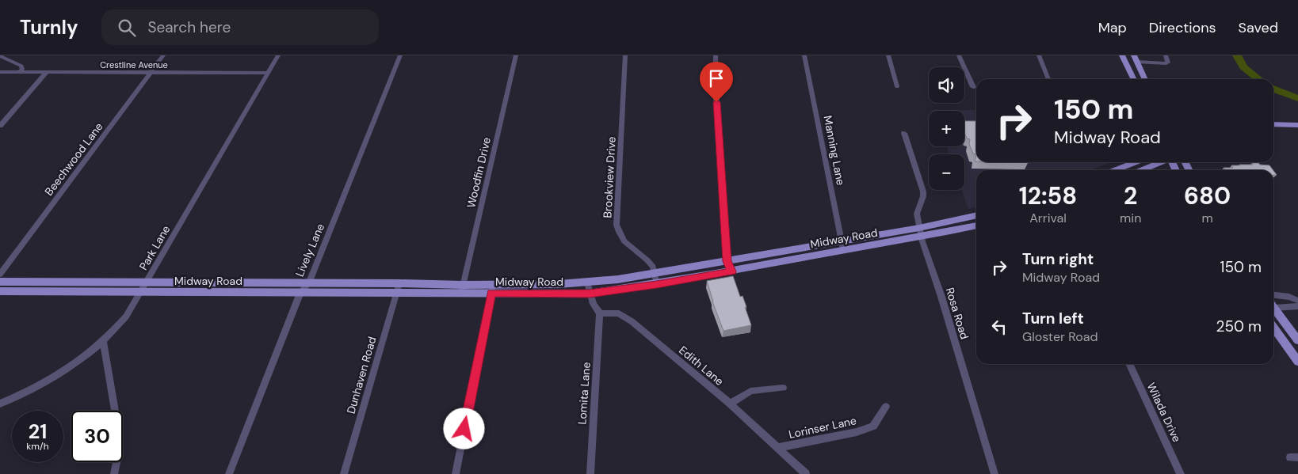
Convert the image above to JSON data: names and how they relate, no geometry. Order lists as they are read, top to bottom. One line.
{"streets":{"main road":["Midway Road"],"street":["Crestline Avenue","Manning Lane","Beechwood Lane","Woodfin Drive","Brookview Drive","Park Lane","Lively Lane","Rosa Road","Edith Lane","Dunhaven Road","Lomita Lane","Wilada Drive","Lorinser Lane"]},"crossings":[["Crestline Avenue","Beechwood Lane"],["Crestline Avenue","Park Lane"],["Manning Lane","Midway Road"],["Woodfin Drive","Midway Road"],["Brookview Drive","Midway Road"],["Midway Road","Park Lane"],["Midway Road","Lively Lane"],["Midway Road","Rosa Road"],["Midway Road","Dunhaven Road"],["Edith Lane","Lomita Lane"],["Edith Lane","Lorinser Lane"]],"page":{"header":"Turnly","search":"Search here","nav":["Map","Directions","Saved"],"map_buttons":["+","−"],"turn":["150 m","Midway Road"],"eta":["12:58","Arrival","2","min","680","m"],"list":[{"name":"Turn right","note":"Midway Road","value":"150 m"},{"name":"Turn left","note":"Gloster Road","value":"250 m"}],"speed":"21 km/h","limit":"30"}}
